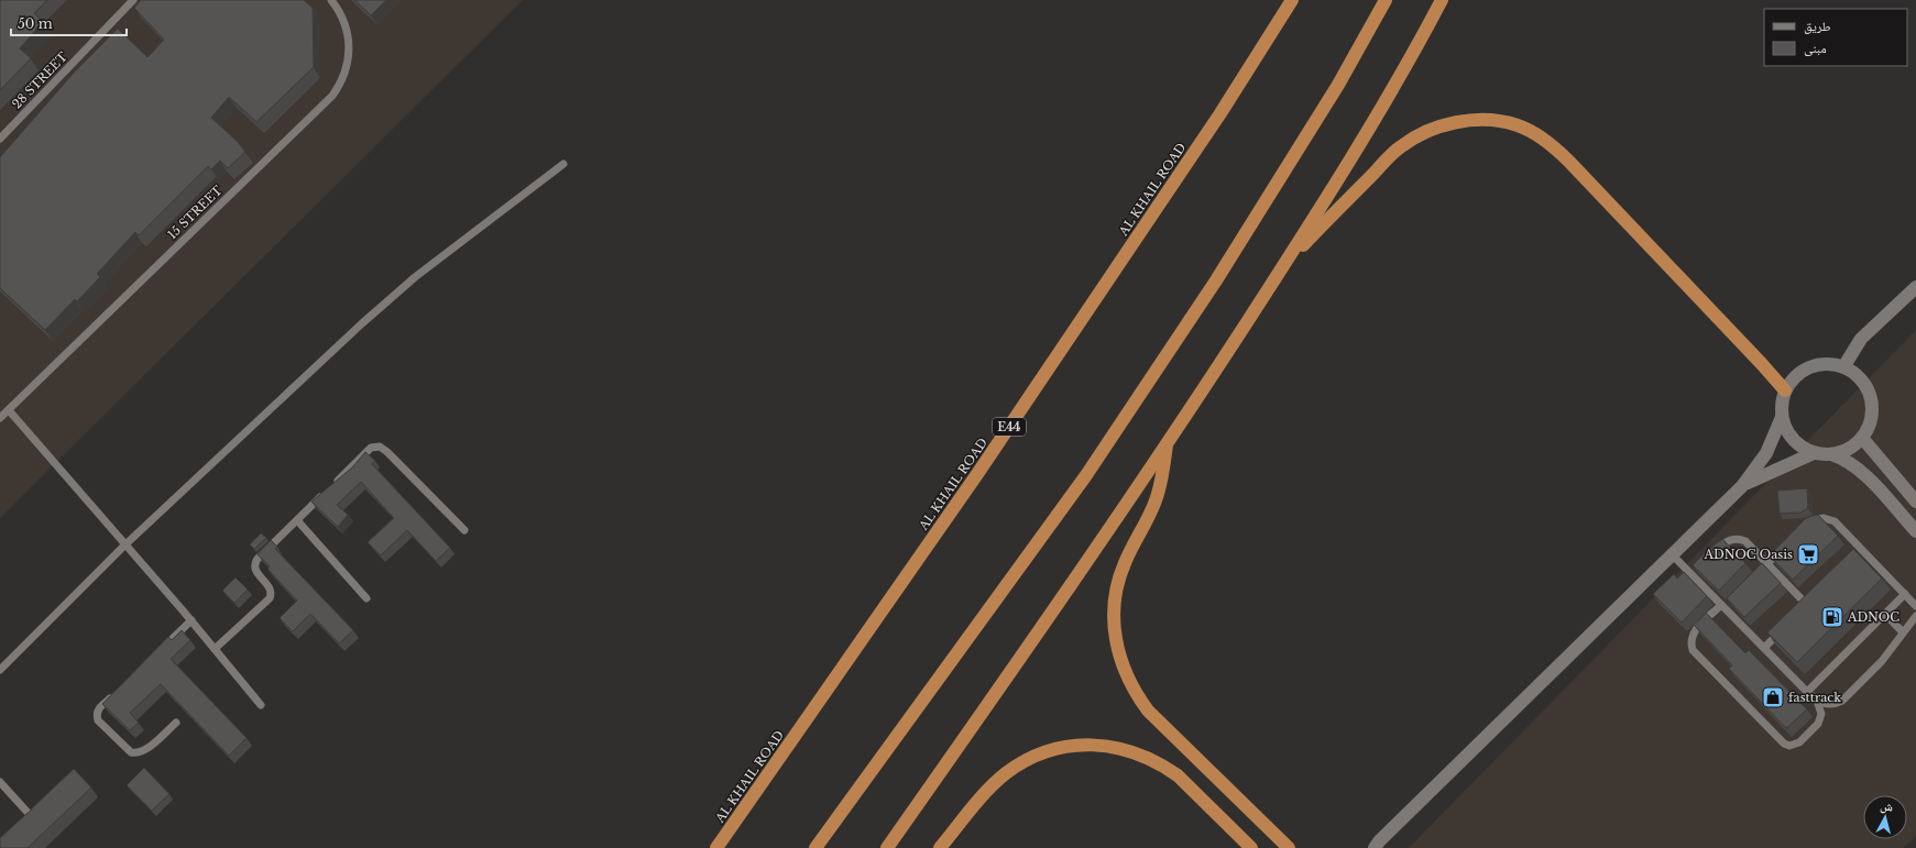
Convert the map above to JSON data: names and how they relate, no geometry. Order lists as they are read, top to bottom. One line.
{"streets":{"highway":["AL KHAIL ROAD","E44"],"lane":["28 STREET","15 STREET"]},"places":{"supermarket":["ADNOC Oasis"],"fuel station":["ADNOC"],"shop":["fasttrack"]},"legend":["طريق","مبنى"],"scale_bar":"50 m","north":"top"}
